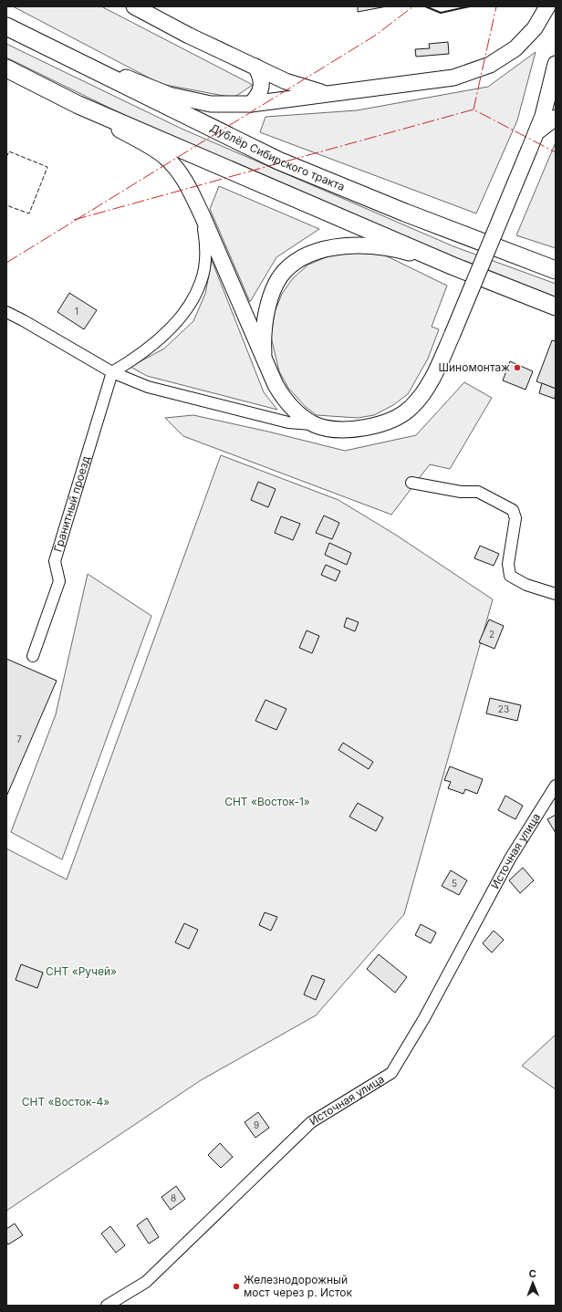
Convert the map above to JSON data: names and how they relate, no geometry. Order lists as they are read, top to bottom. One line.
{"streets":{"main road":["Дублёр Сибирского тракта"],"street":["Гранитный проезд","Источная улица"]},"parks":["СНТ «Восток-1»","СНТ «Ручей»","СНТ «Восток-4»"],"places":["Шиномонтаж","Железнодорожный мост через р. Исток"],"house_numbers":["1","2","23","7","5","9","8"],"north":"top"}
